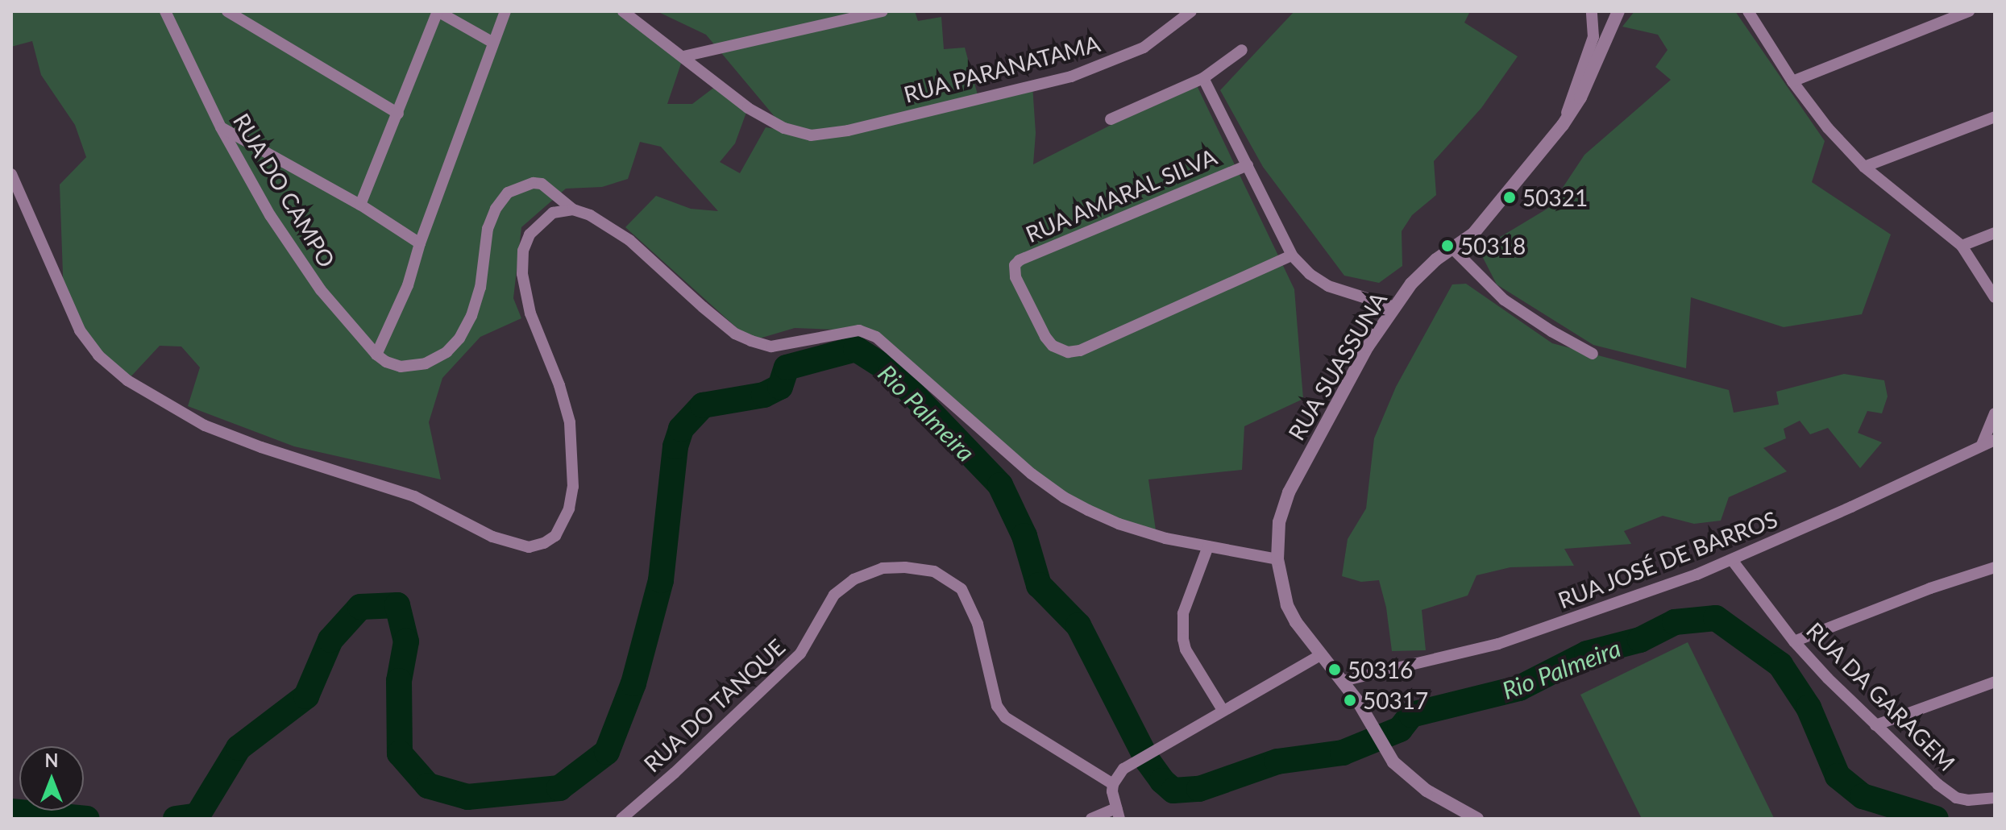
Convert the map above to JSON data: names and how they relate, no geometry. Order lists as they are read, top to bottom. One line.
{"streets":{"street":["RUA PARANATAMA","RUA DO CAMPO","RUA AMARAL SILVA","RUA SUASSUNA","RUA JOSÉ DE BARROS","RUA DA GARAGEM","RUA DO TANQUE"]},"crossings":[["RUA SUASSUNA","RUA JOSÉ DE BARROS"],["RUA JOSÉ DE BARROS","RUA DA GARAGEM"]],"water":["Rio Palmeira"],"places":["50321","50318","50316","50317"],"north":"top"}
